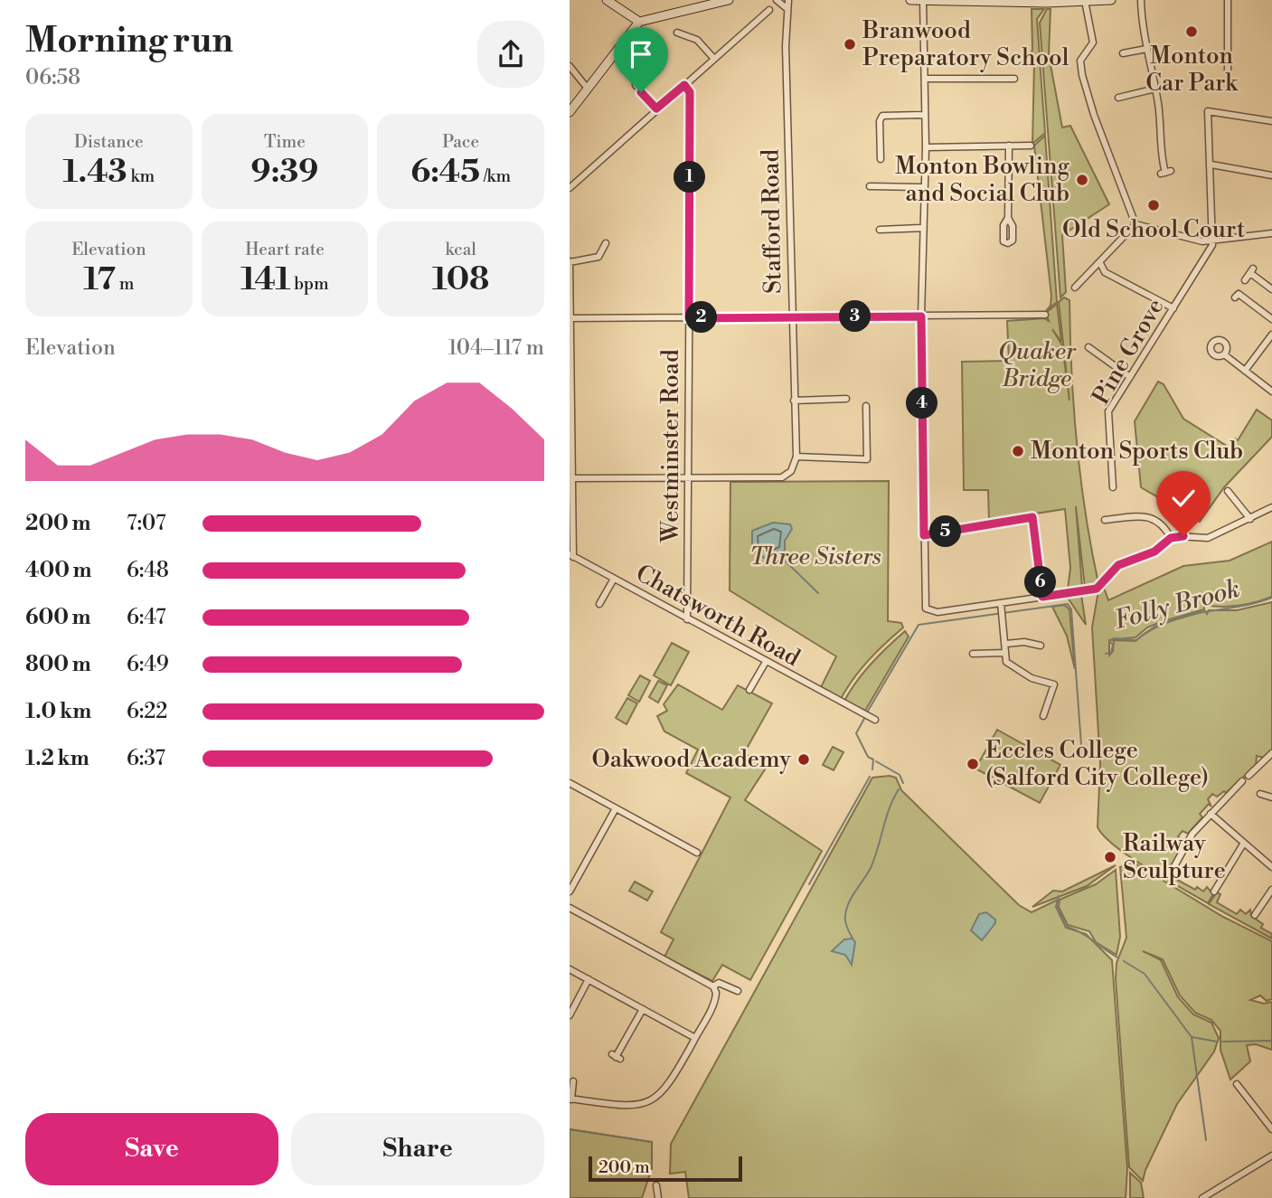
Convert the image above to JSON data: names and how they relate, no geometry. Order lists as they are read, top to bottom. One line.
{"streets":{"street":["Stafford Road","Pine Grove","Westminster Road","Chatsworth Road"]},"crossings":[["Stafford Road","Westminster Road"],["Westminster Road","Chatsworth Road"]],"water":["Folly Brook"],"parks":["Quaker Bridge","Three Sisters"],"places":["Monton Car Park","Branwood Preparatory School","Monton Bowling and Social Club","Old School Court","Monton Sports Club","Oakwood Academy","Eccles College (Salford City College)","Railway Sculpture"],"scale_bar":"200 m","page":{"heading":["Morning run","06:58"],"stats":[["Distance","1.43 km"],["Time","9:39"],["Pace","6:45 /km"],["Elevation","17 m"],["Heart rate","141 bpm"],["kcal","108"]],"pins":["1","3","2","4","5","6"],"chart":["Elevation","104–117 m"],"list":[{"name":"200 m","note":"7:07"},{"name":"400 m","note":"6:48"},{"name":"600 m","note":"6:47"},{"name":"800 m","note":"6:49"},{"name":"1.0 km","note":"6:22"},{"name":"1.2 km","note":"6:37"}],"buttons":["Save","Share"],"scale":"200 m"}}
